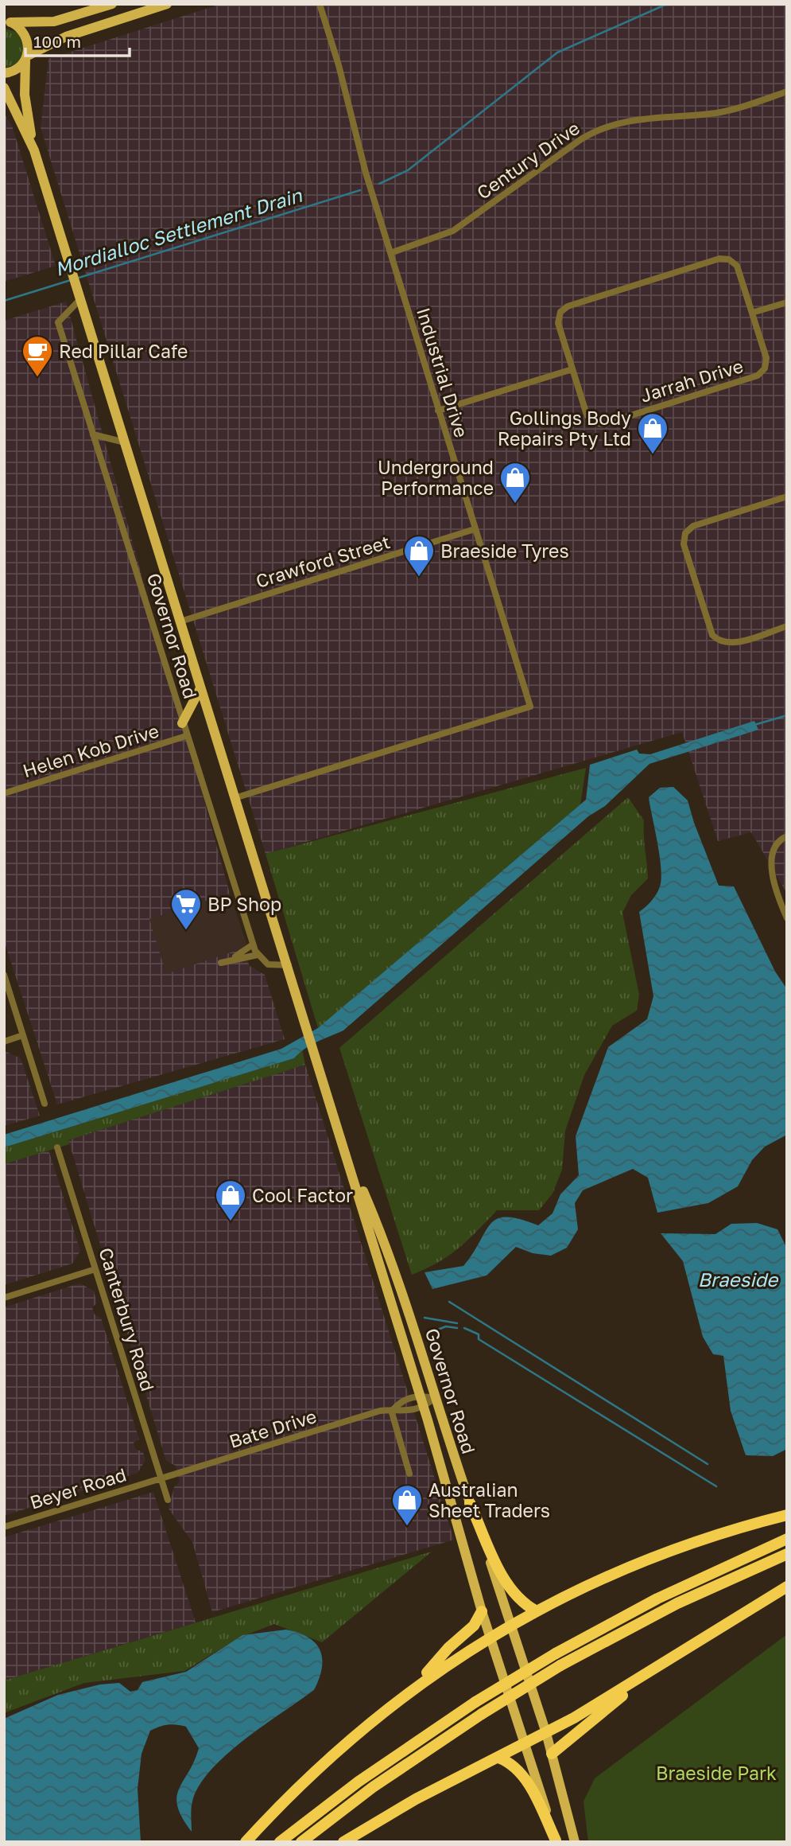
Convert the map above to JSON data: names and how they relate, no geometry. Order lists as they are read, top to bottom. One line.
{"streets":{"main road":["Governor Road"],"street":["Century Drive","Industrial Drive","Jarrah Drive","Crawford Street","Helen Kob Drive","Canterbury Road","Bate Drive","Beyer Road"]},"crossings":[["Century Drive","Industrial Drive"],["Industrial Drive","Crawford Street"],["Industrial Drive","Governor Road"],["Crawford Street","Governor Road"],["Governor Road","Helen Kob Drive"],["Governor Road","Bate Drive"],["Canterbury Road","Bate Drive"],["Canterbury Road","Beyer Road"],["Bate Drive","Beyer Road"]],"water":["Mordialloc Settlement Drain","Braeside"],"parks":["Braeside Park"],"places":{"cafe":["Red Pillar Cafe"],"shop":["Gollings Body Repairs Pty Ltd","Underground Performance","Braeside Tyres","Cool Factor","Australian Sheet Traders"],"supermarket":["BP Shop"]},"scale_bar":"100 m"}
